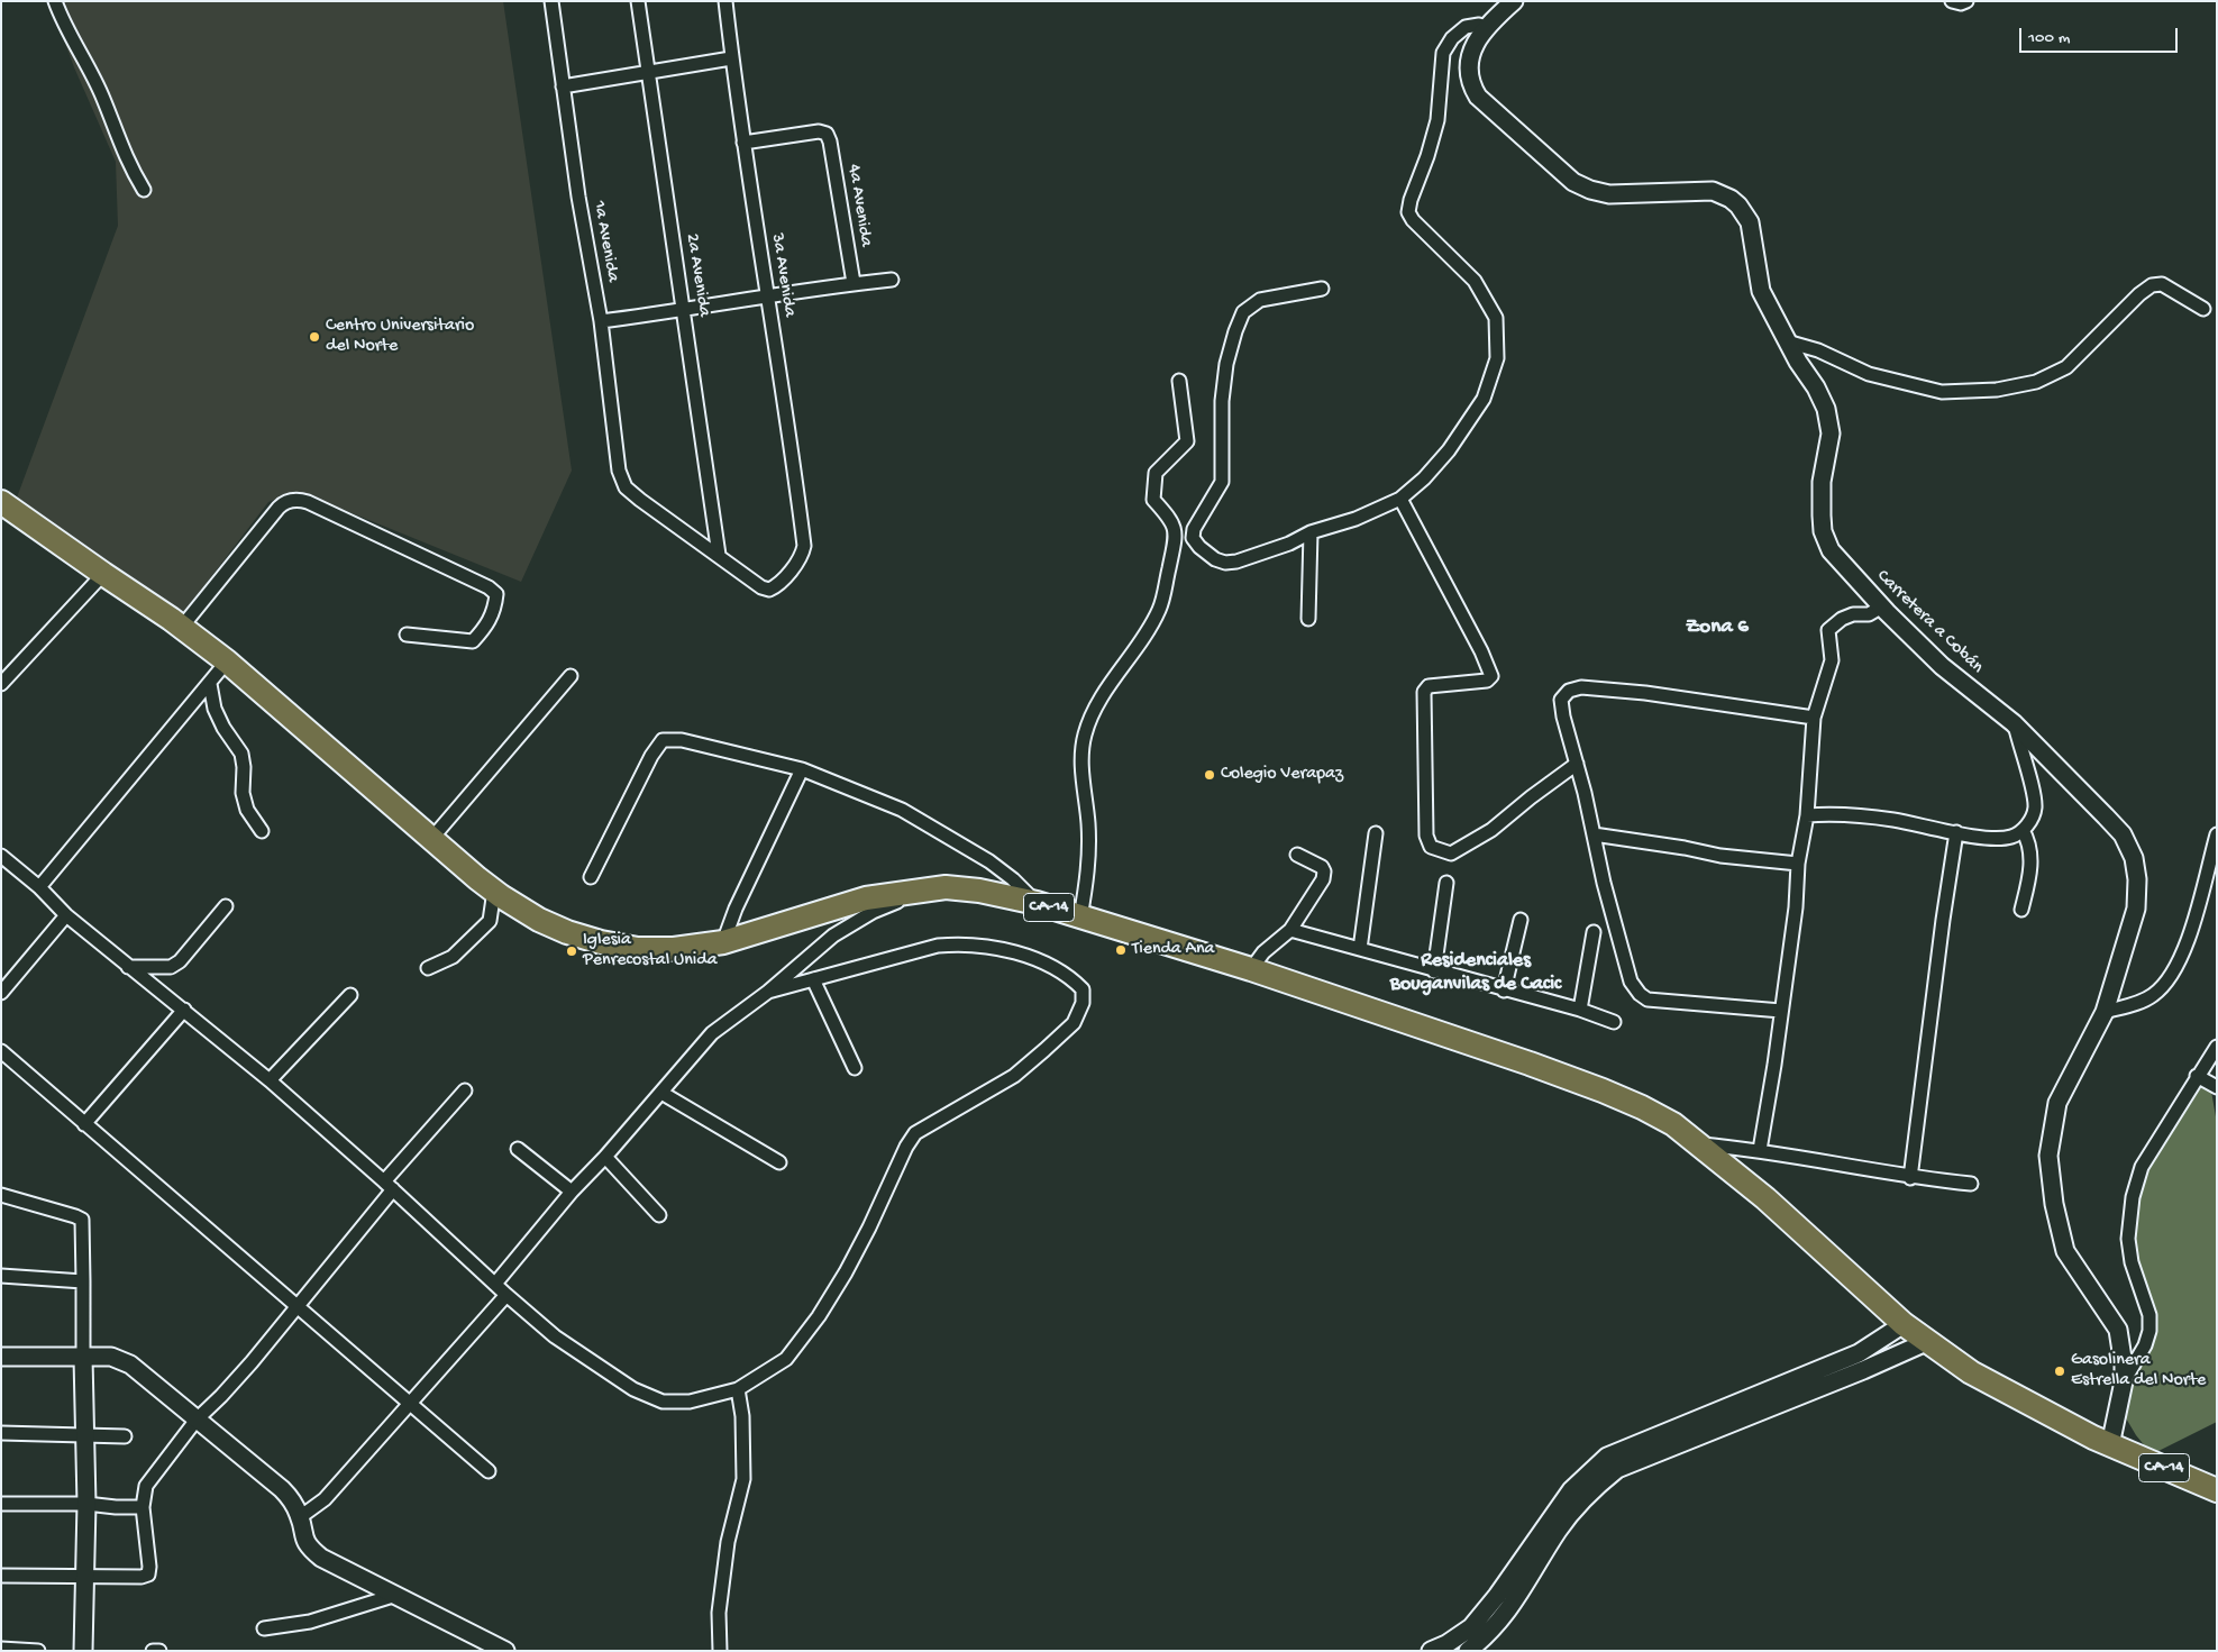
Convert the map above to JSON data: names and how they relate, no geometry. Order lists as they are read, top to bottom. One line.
{"streets":{"highway":["CA-14"],"street":["4a Avenida","1a Avenida","2a Avenida","3a Avenida","Carretera a Cobán"]},"crossings":[["4a Avenida","3a Avenida"],["1a Avenida","2a Avenida"],["1a Avenida","3a Avenida"],["2a Avenida","3a Avenida"],["Carretera a Cobán","CA-14"]],"districts":["Zona 6","Residenciales Bouganvilas de Cacic"],"places":["Centro Universitario del Norte","Colegio Verapaz","Tienda Ana","Iglesia Penrecostal Unida","Gasolinera Estrella del Norte"],"scale_bar":"100 m"}
